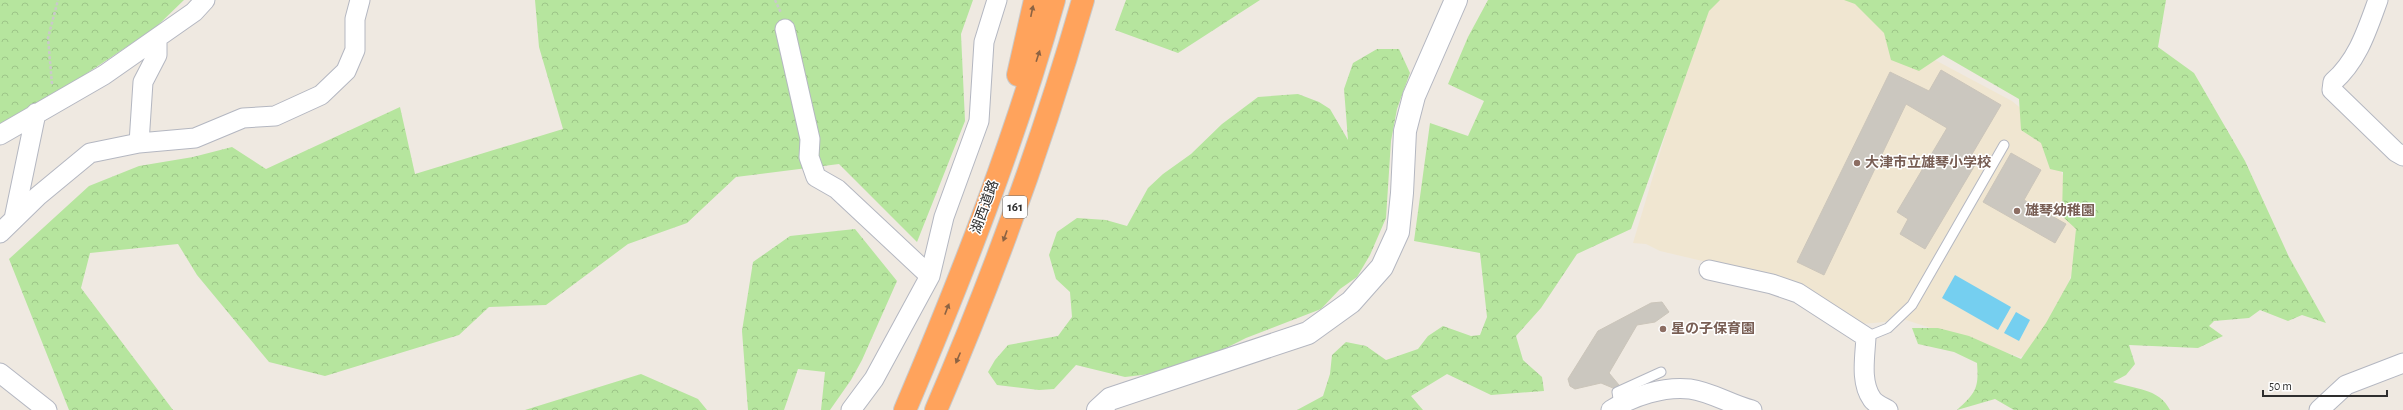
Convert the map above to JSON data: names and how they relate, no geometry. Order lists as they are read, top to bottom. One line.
{"streets":{"highway":["湖西道路","161"]},"places":["大津市立雄琴小学校","雄琴幼稚園","星の子保育園"],"scale_bar":"50 m"}
